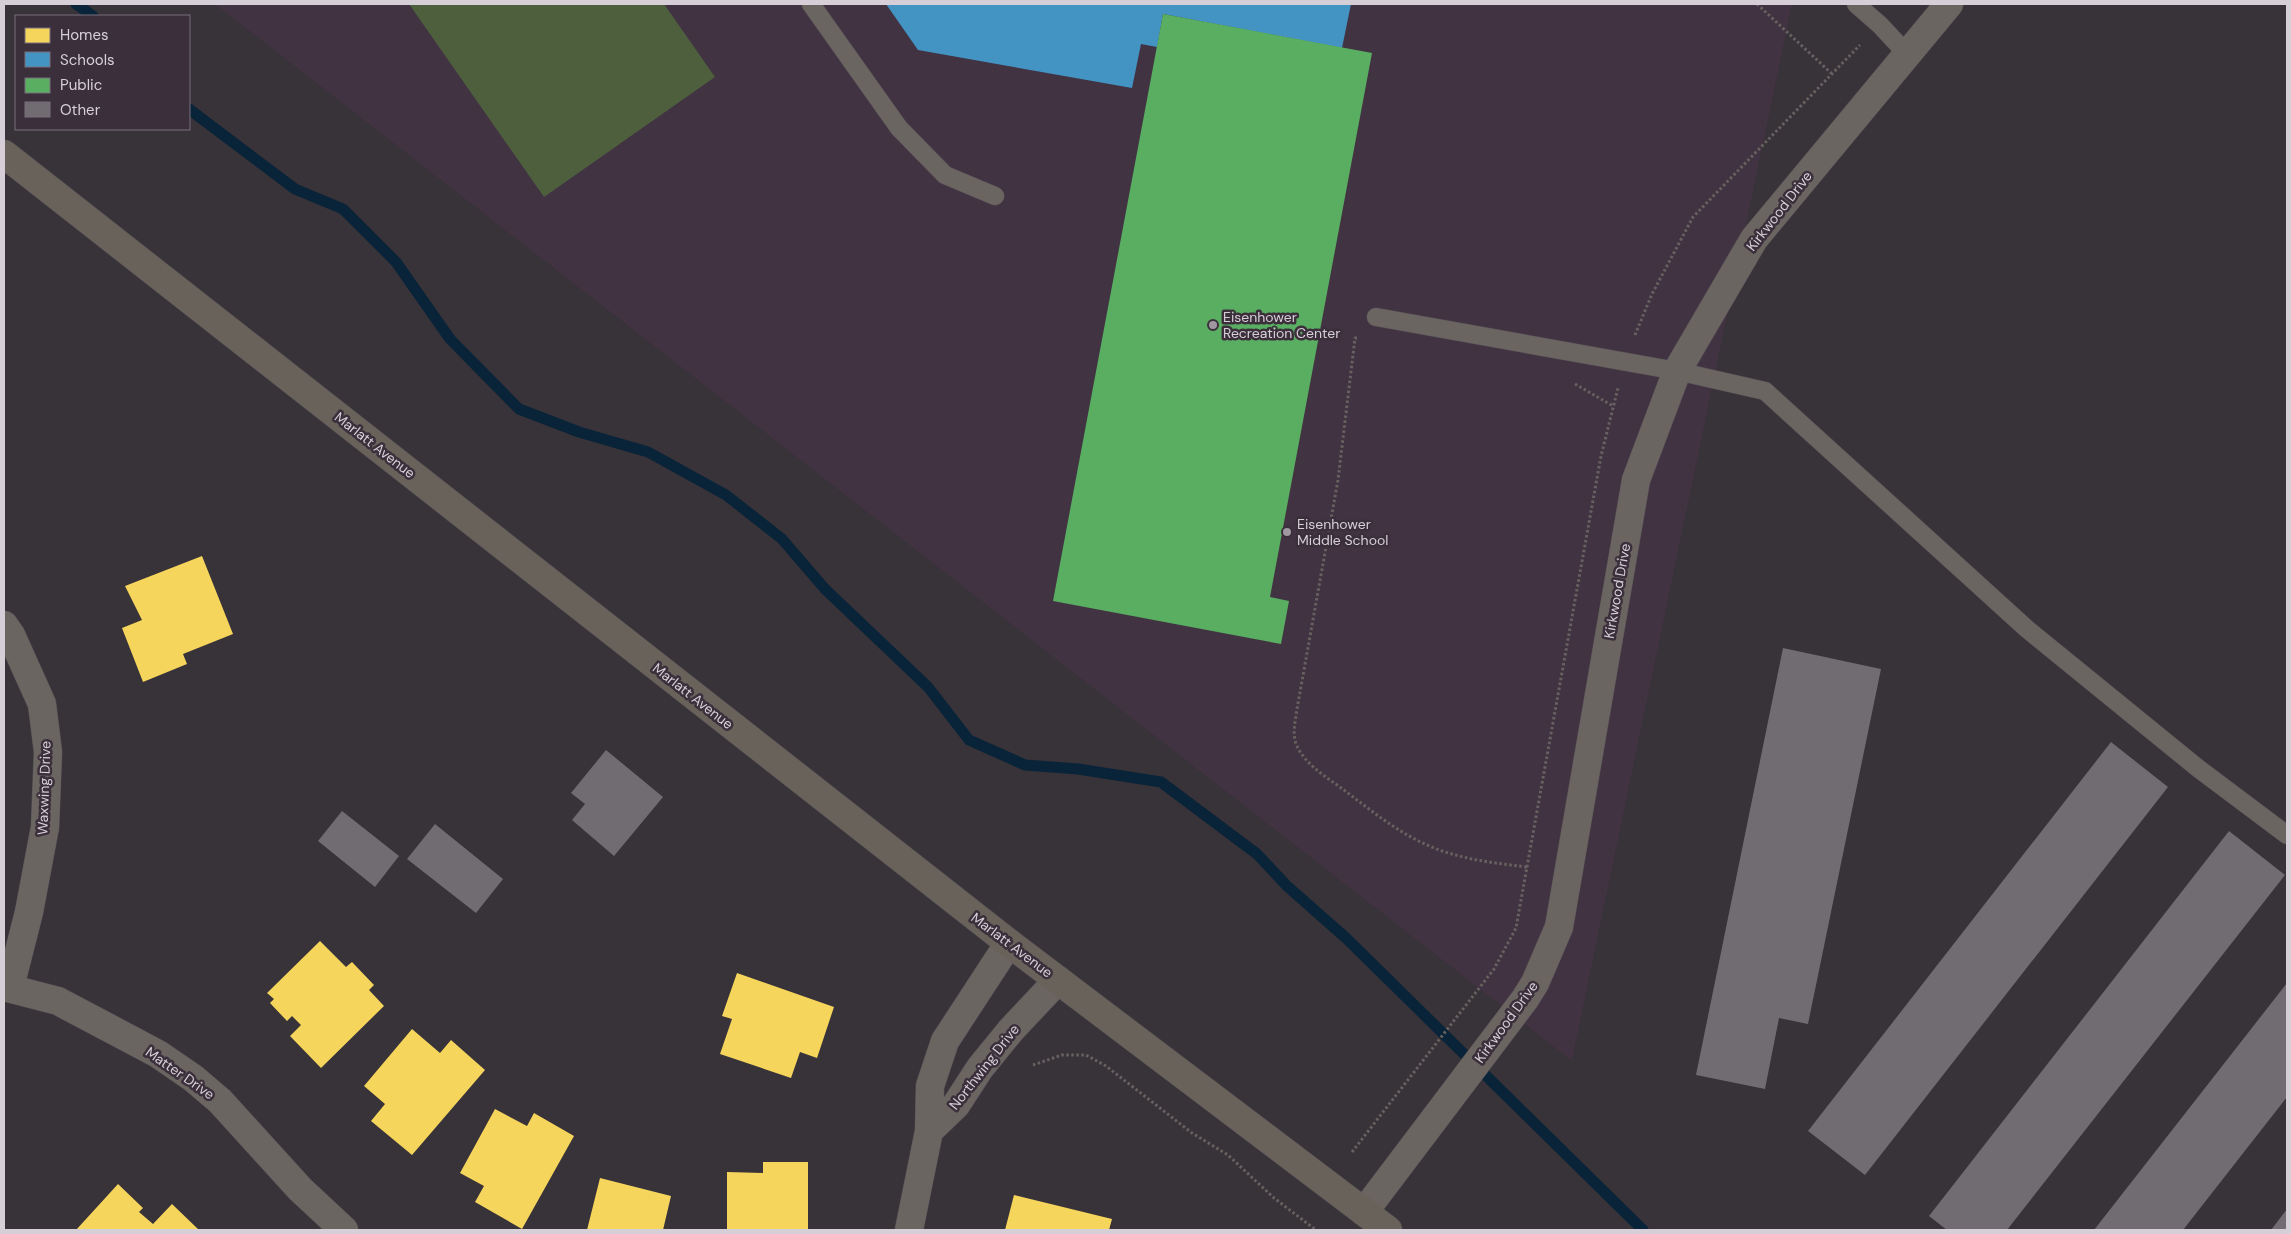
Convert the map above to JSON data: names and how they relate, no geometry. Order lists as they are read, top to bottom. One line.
{"streets":{"street":["Kirkwood Drive","Marlatt Avenue","Waxwing Drive","Northwing Drive","Matter Drive"]},"crossings":[["Kirkwood Drive","Marlatt Avenue"],["Marlatt Avenue","Northwing Drive"],["Waxwing Drive","Matter Drive"]],"places":["Eisenhower Recreation Center","Eisenhower Middle School"],"legend":["Homes","Schools","Public","Other"]}
